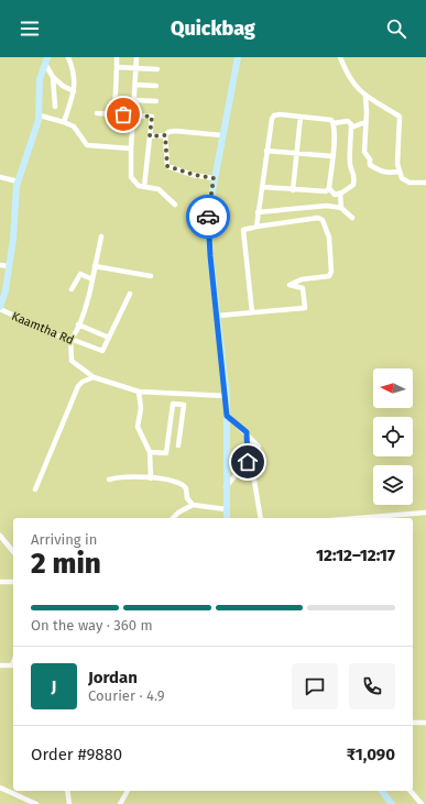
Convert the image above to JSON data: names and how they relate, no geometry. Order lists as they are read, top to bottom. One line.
{"streets":{"street":["Kaamtha Rd"]},"north":"left","page":{"header":"Quickbag","heading":["2 min","Arriving in","12:12–12:17"],"panel":["Jordan","Courier · 4.9","Order #9880","₹1,090"],"bar":"On the way · 360 m","round":"J"}}
